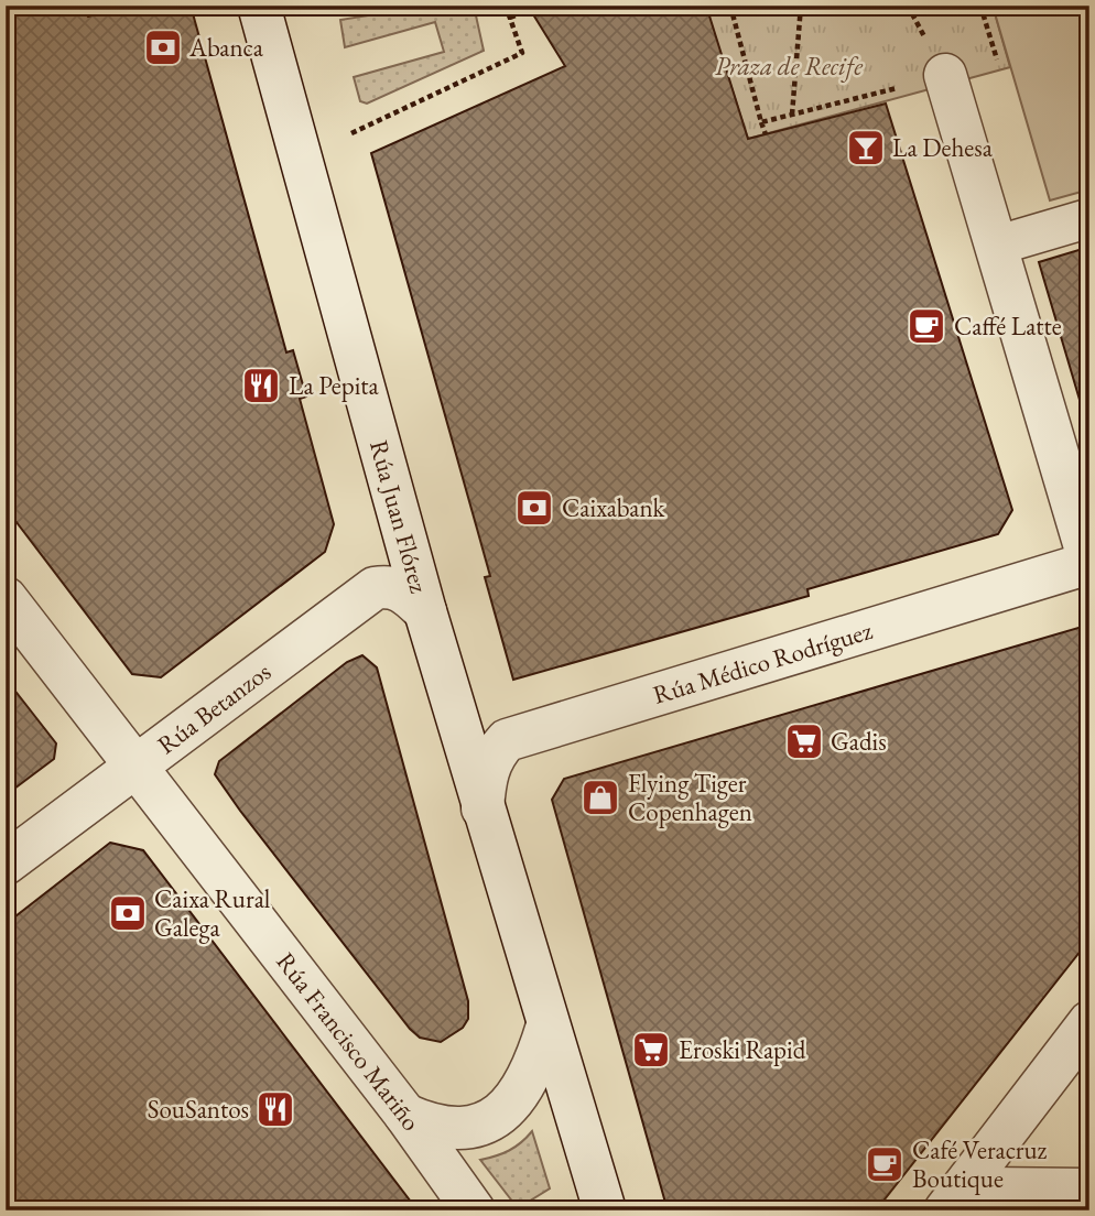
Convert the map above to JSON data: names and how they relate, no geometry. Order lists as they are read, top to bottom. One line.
{"streets":{"street":["Rúa Juan Flórez","Rúa Médico Rodríguez","Rúa Betanzos","Rúa Francisco Mariño"]},"crossings":[["Rúa Juan Flórez","Rúa Médico Rodríguez"],["Rúa Juan Flórez","Rúa Betanzos"],["Rúa Betanzos","Rúa Francisco Mariño"]],"parks":["Praza de Recife"],"places":{"bank":["Abanca","Caixabank","Caixa Rural Galega"],"bar":["La Dehesa"],"cafe":["Caffé Latte","Café Veracruz Boutique"],"restaurant":["La Pepita","SouSantos"],"supermarket":["Gadis","Eroski Rapid"],"shop":["Flying Tiger Copenhagen"]}}
